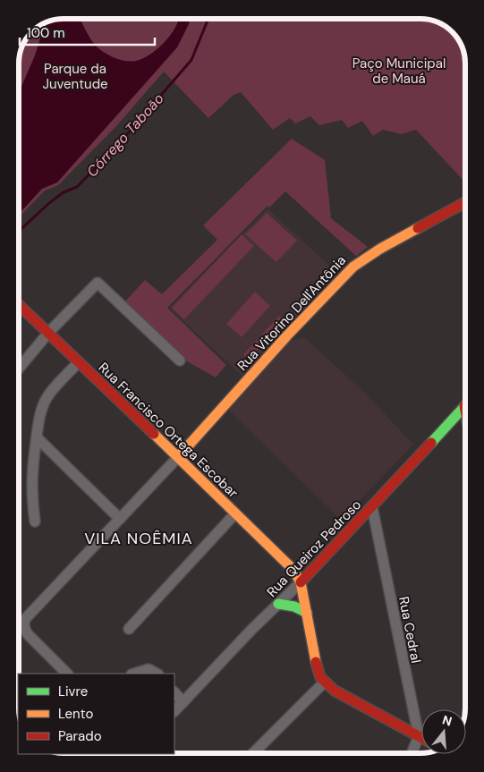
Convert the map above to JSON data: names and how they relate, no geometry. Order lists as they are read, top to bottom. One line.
{"streets":{"main road":["Rua Vitorino Dell'Antônia","Rua Francisco Ortega Escobar","Rua Queiroz Pedroso"],"street":["Rua Cedral"]},"crossings":[["Rua Vitorino Dell'Antônia","Rua Francisco Ortega Escobar"],["Rua Francisco Ortega Escobar","Rua Queiroz Pedroso"],["Rua Queiroz Pedroso","Rua Cedral"]],"districts":["VILA NOÊMIA"],"water":["Córrego Taboão"],"parks":["Paço Municipal de Mauá","Parque da Juventude"],"legend":["Livre","Lento","Parado"],"scale_bar":"100 m","north":"top"}
